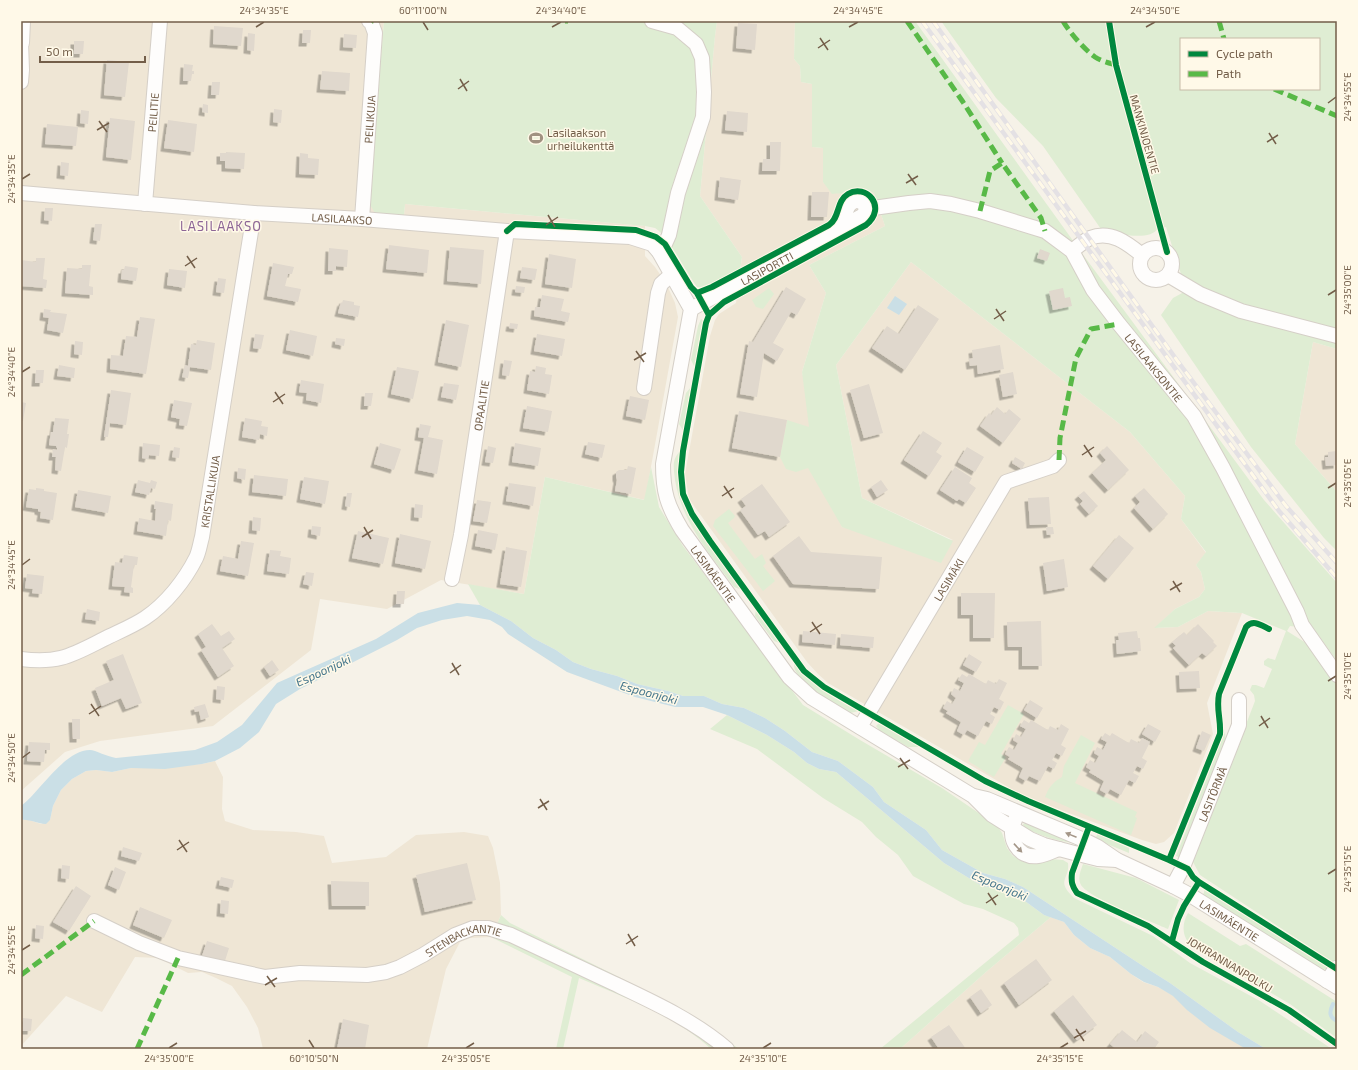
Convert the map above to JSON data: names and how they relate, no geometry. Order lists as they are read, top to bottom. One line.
{"streets":{"street":["PEILITIE","PEILIKUJA","LASILAAKSO","LASIPORTTI","LASILAAKSONTIE","OPAALITIE","KRISTALLIKUJA","LASIMÄENTIE","LASIMÄKI","LASITÖRMÄ","STENBACKANTIE"],"cycle path":["MANKINJOENTIE","JOKIRANNANPOLKU"]},"crossings":[["PEILITIE","LASILAAKSO"],["PEILIKUJA","LASILAAKSO"],["LASILAAKSO","OPAALITIE"],["LASILAAKSO","KRISTALLIKUJA"],["LASIPORTTI","LASILAAKSONTIE"],["LASIPORTTI","LASIMÄENTIE"],["LASIMÄENTIE","LASIMÄKI"],["LASIMÄENTIE","LASITÖRMÄ"]],"districts":["LASILAAKSO"],"water":["Espoonjoki"],"places":{"sports":["Lasilaakson urheilukenttä"]},"legend":["Cycle path","Path"],"scale_bar":"50 m","coordinates":["24°34'35\"E","60°11'00\"N","24°34'40\"E","24°34'45\"E","24°34'50\"E","24°34'55\"E","24°35'00\"E","24°35'05\"E","24°35'10\"E","24°35'15\"E","60°10'50\"N"]}
